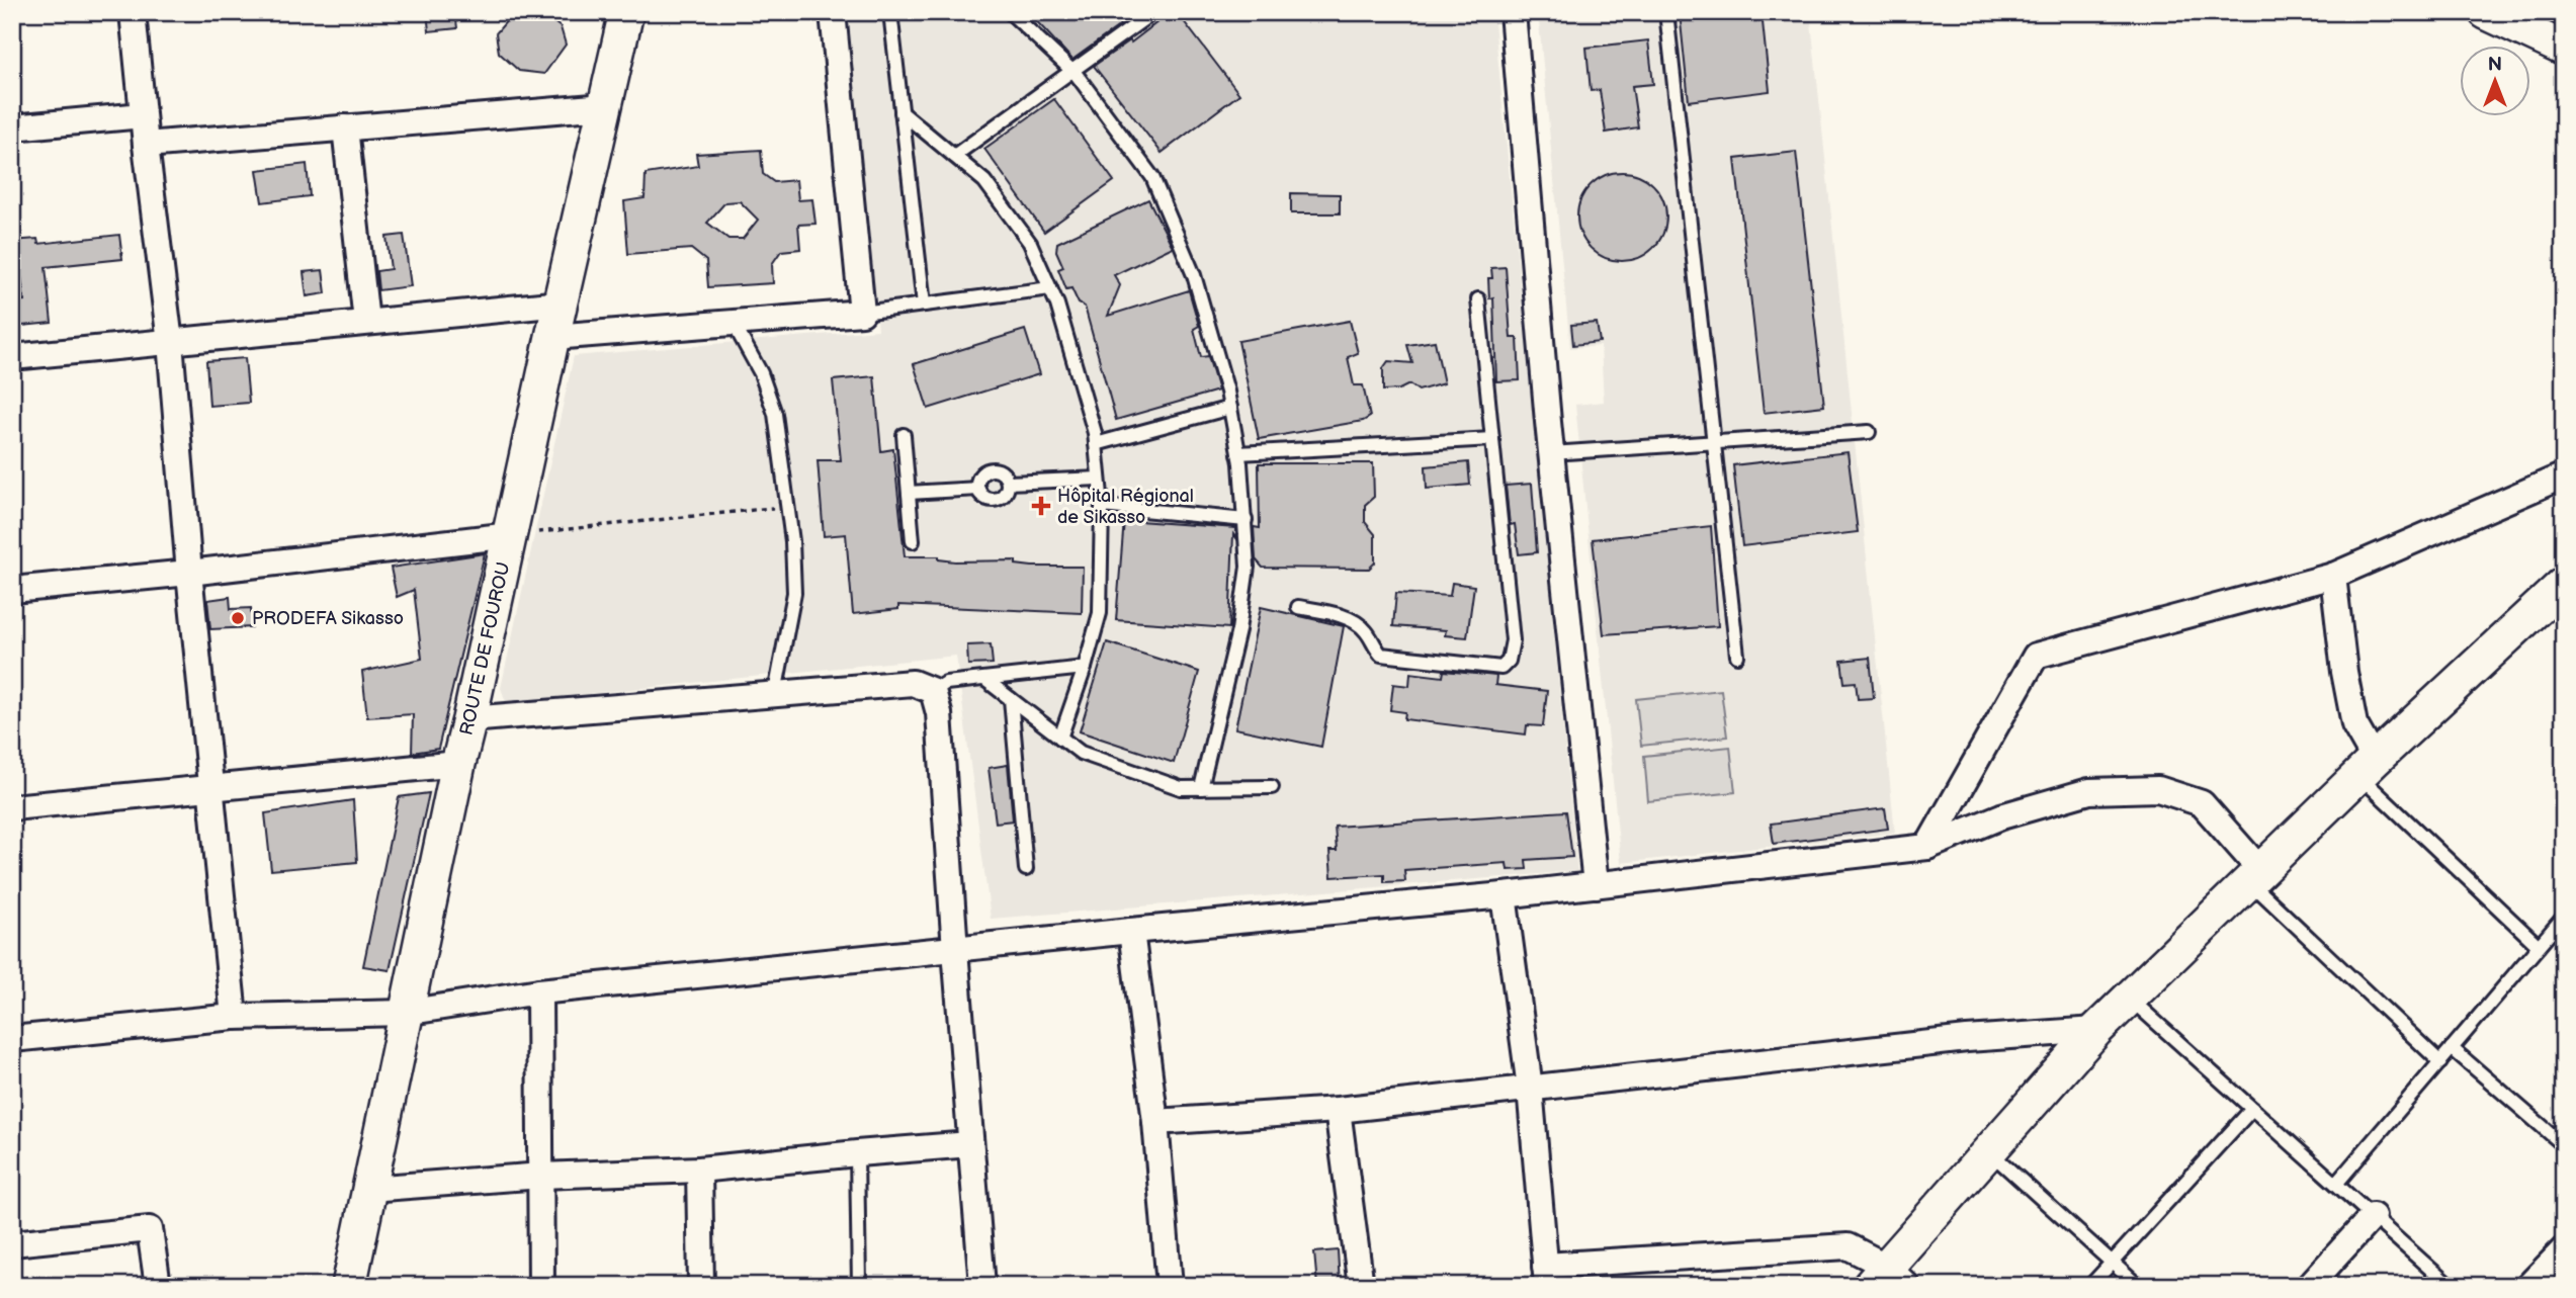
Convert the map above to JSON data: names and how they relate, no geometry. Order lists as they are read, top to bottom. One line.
{"streets":{"main road":["ROUTE DE FOUROU"]},"places":{"health":["Hôpital Régional de Sikasso"],"other":["PRODEFA Sikasso"]},"north":"top"}
